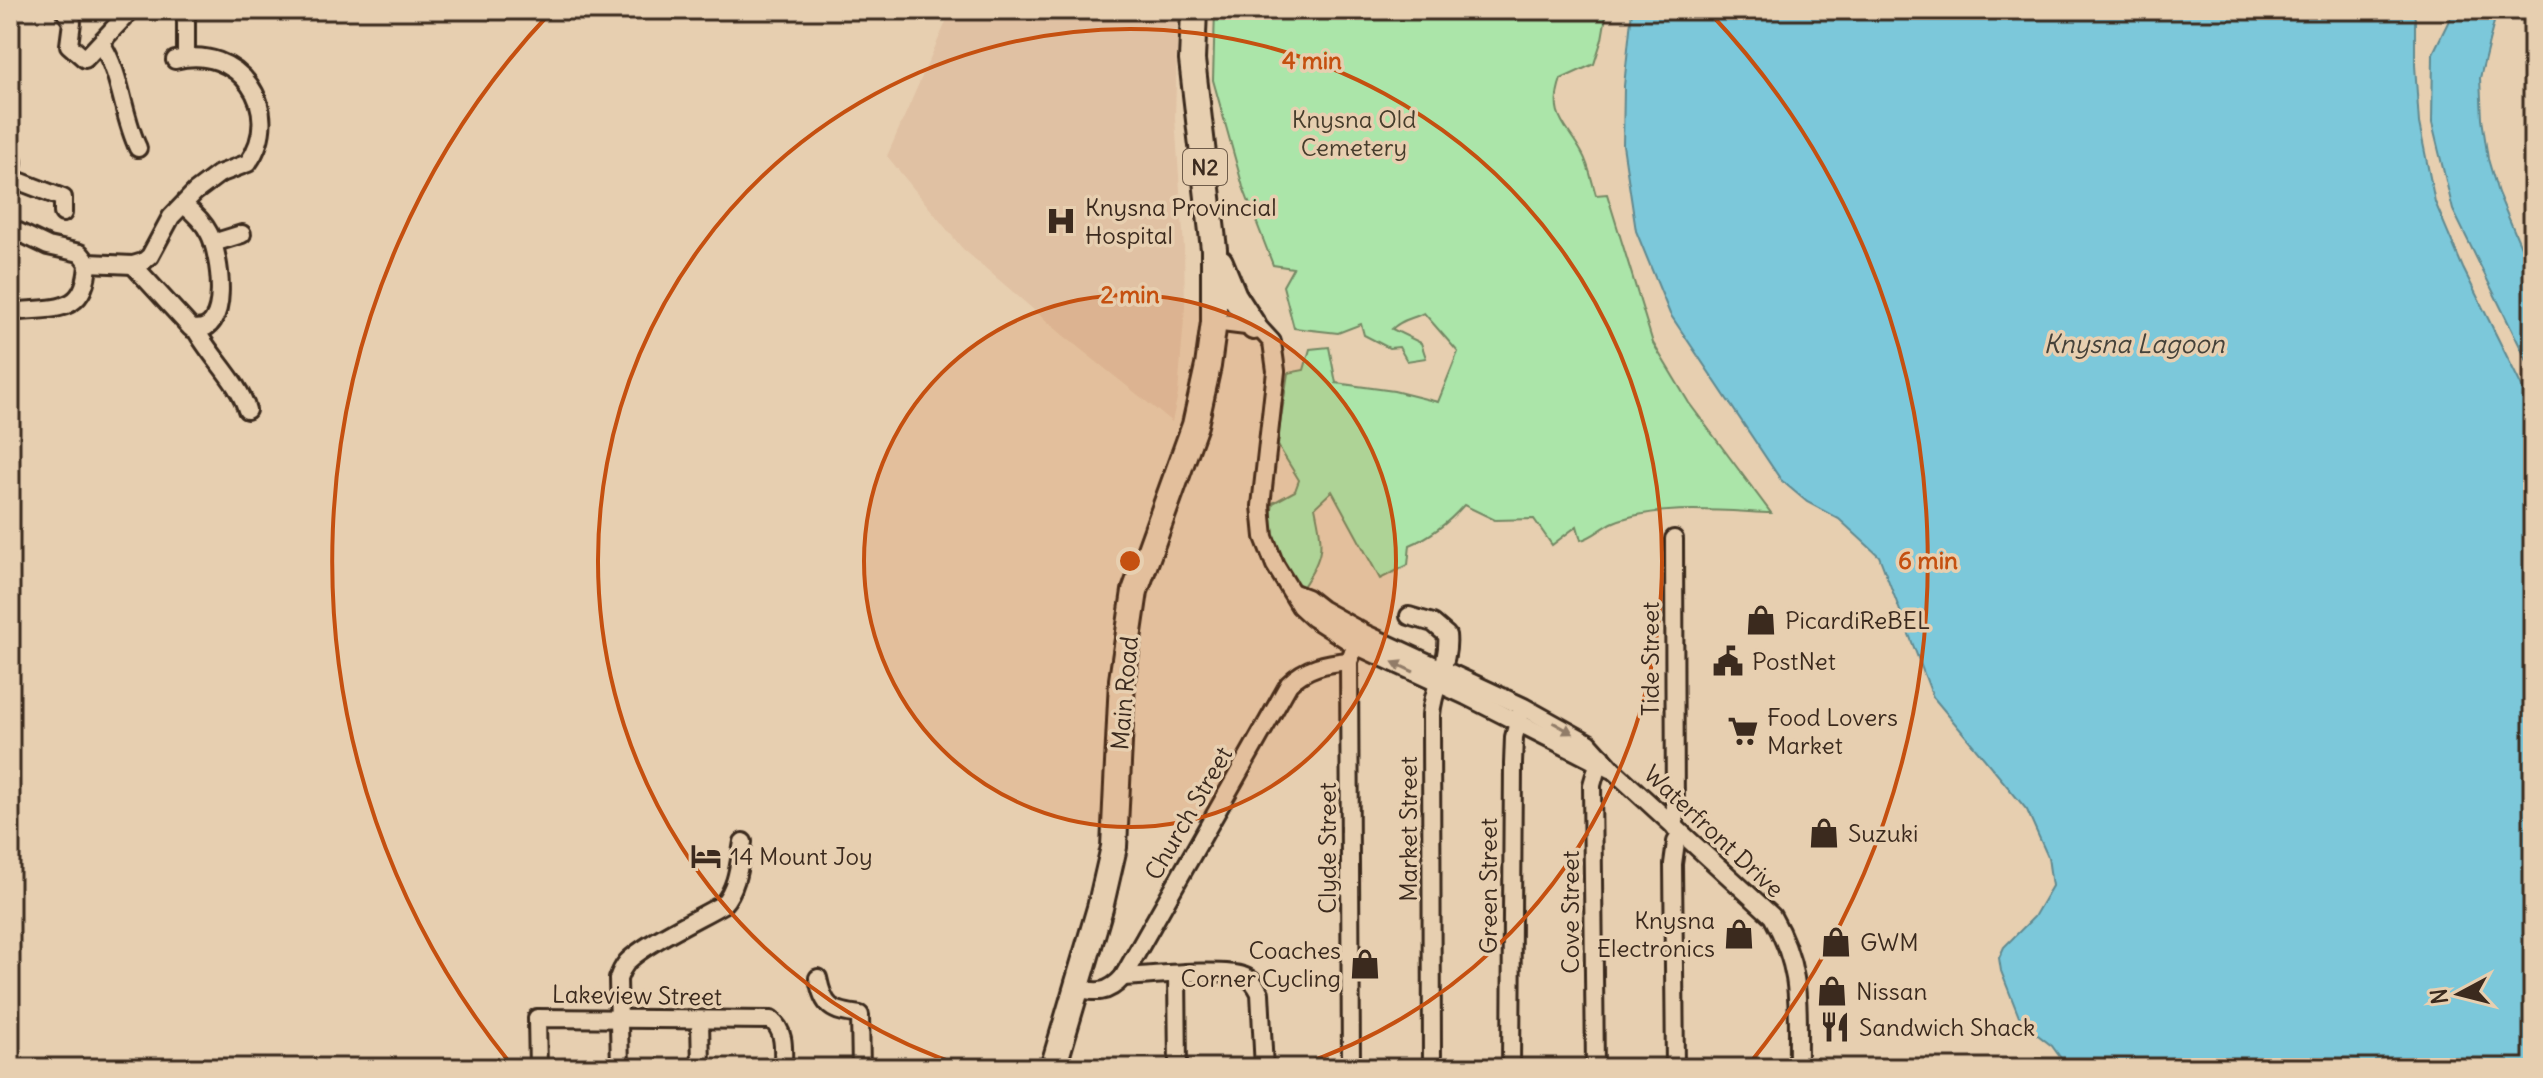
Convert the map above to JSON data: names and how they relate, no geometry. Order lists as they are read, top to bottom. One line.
{"streets":{"highway":["N2","Main Road"],"street":["Tide Street","Church Street","Market Street","Waterfront Drive","Clyde Street","Green Street","Cove Street","Lakeview Street"]},"crossings":[["N2","Main Road"],["Tide Street","Waterfront Drive"],["Church Street","Waterfront Drive"],["Church Street","Clyde Street"],["Market Street","Waterfront Drive"],["Waterfront Drive","Clyde Street"],["Waterfront Drive","Green Street"],["Waterfront Drive","Cove Street"]],"water":["Knysna Lagoon"],"parks":["Knysna Old Cemetery"],"places":{"hospital":["Knysna Provincial Hospital"],"shop":["PicardiReBEL","Suzuki","Knysna Electronics","GWM","Coaches Corner Cycling","Nissan"],"public building":["PostNet"],"supermarket":["Food Lovers Market"],"hotel":["14 Mount Joy"],"restaurant":["Sandwich Shack"]},"north":"left","rings":["4 min","2 min","6 min"]}
